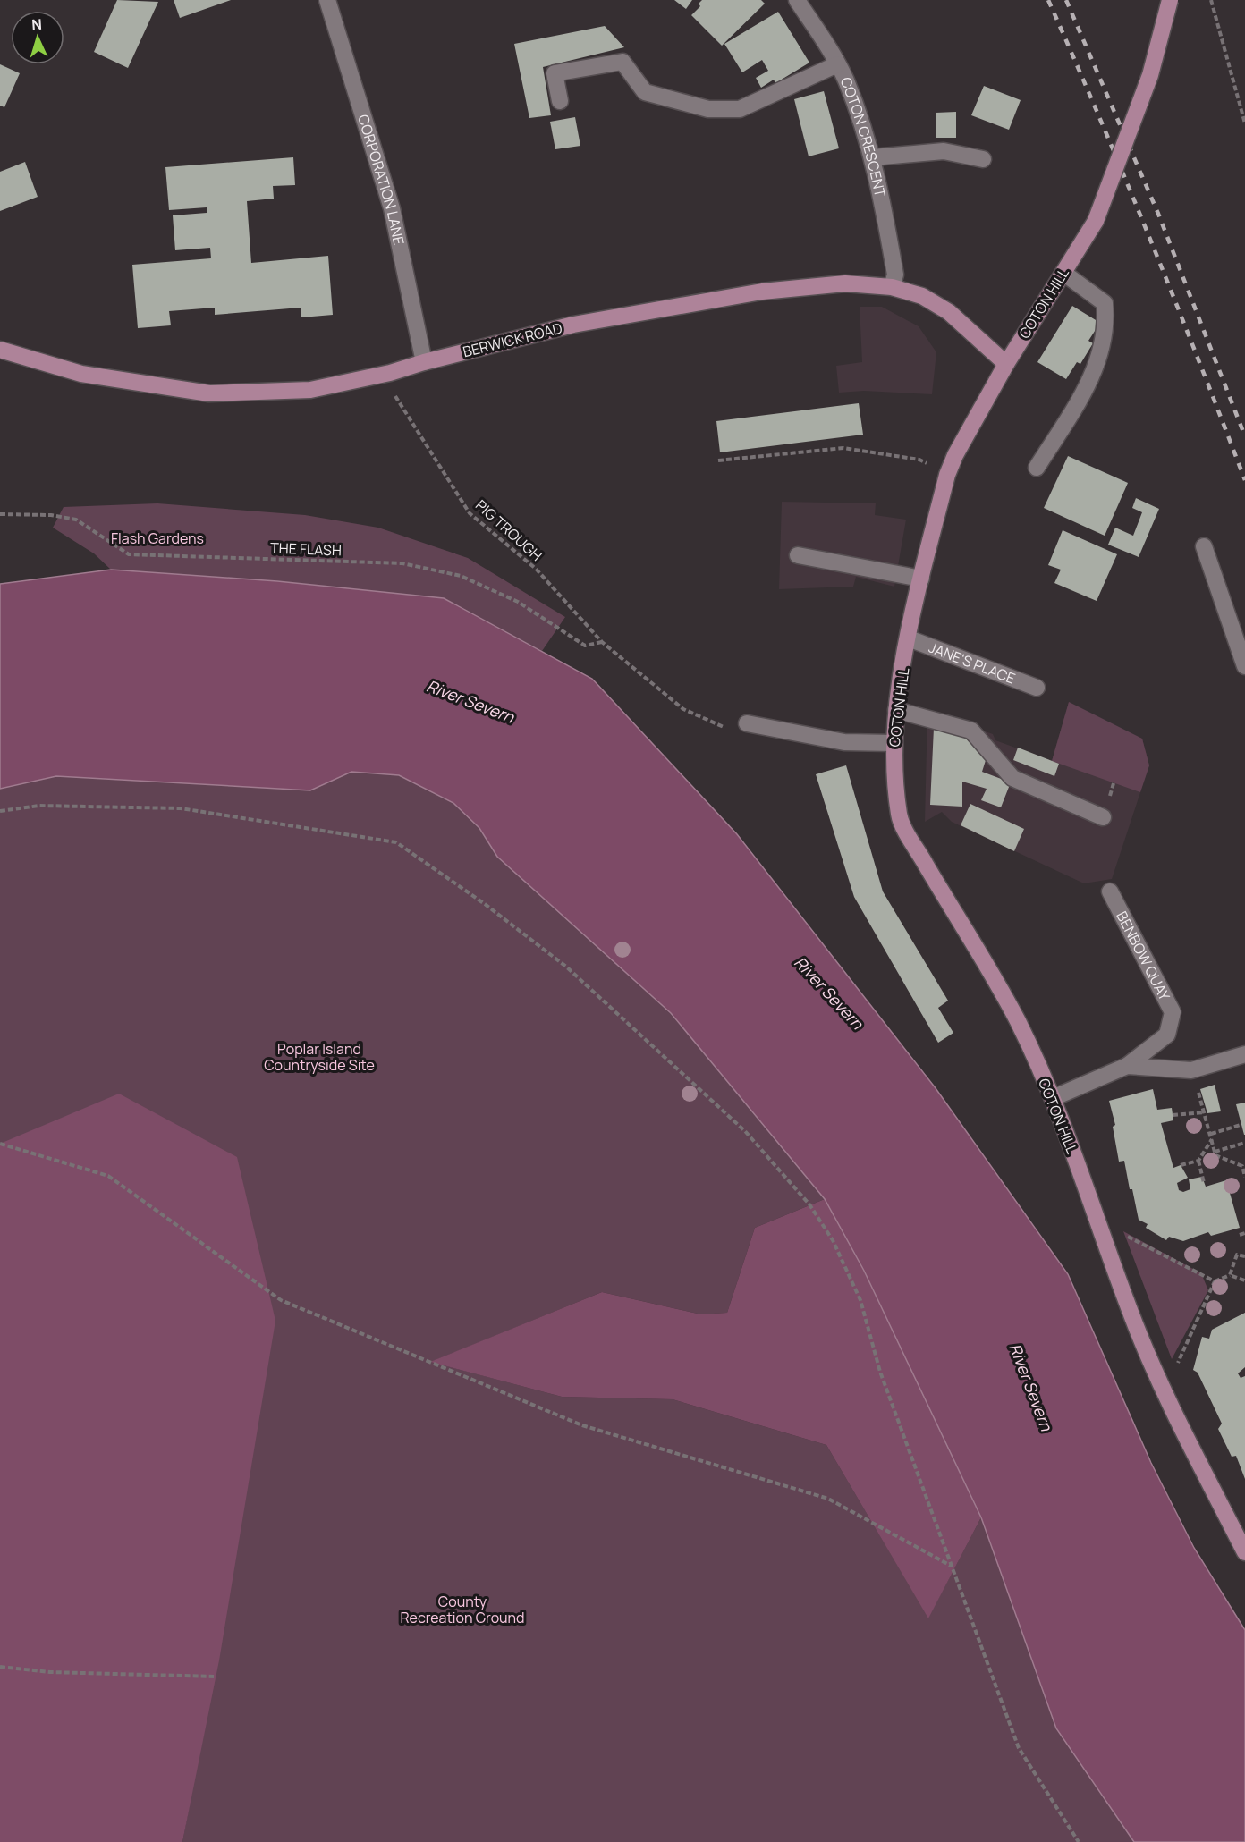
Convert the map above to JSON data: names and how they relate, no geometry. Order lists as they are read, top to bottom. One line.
{"streets":{"main road":["COTON HILL","BERWICK ROAD"],"street":["COTON CRESCENT","CORPORATION LANE","JANE'S PLACE","BENBOW QUAY"],"path":["PIG TROUGH","THE FLASH"]},"crossings":[["COTON CRESCENT","BERWICK ROAD"],["CORPORATION LANE","BERWICK ROAD"],["COTON HILL","BERWICK ROAD"],["COTON HILL","JANE'S PLACE"],["COTON HILL","BENBOW QUAY"],["PIG TROUGH","THE FLASH"]],"water":["River Severn"],"parks":["Flash Gardens","Poplar Island Countryside Site","County Recreation Ground"],"north":"top"}
